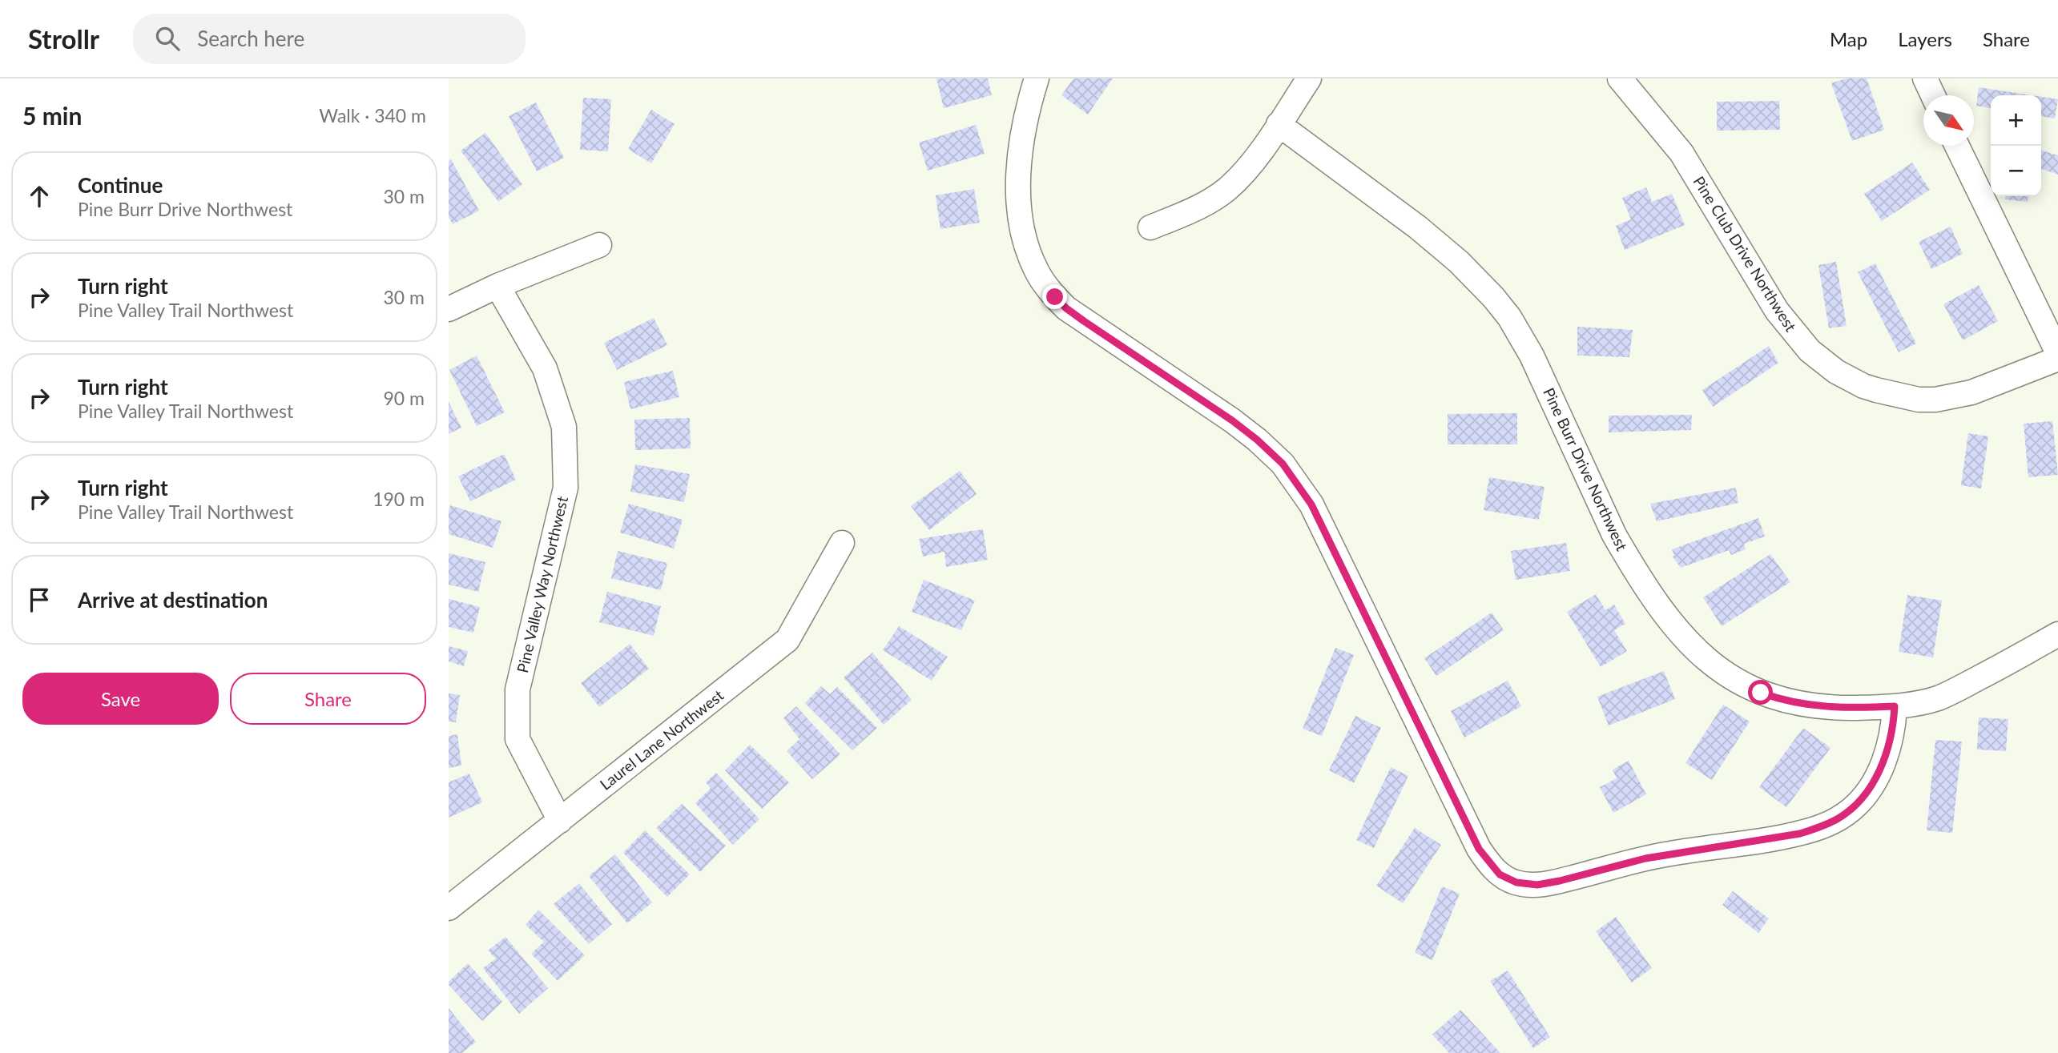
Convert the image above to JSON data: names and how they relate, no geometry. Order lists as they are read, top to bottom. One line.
{"streets":{"street":["Pine Club Drive Northwest","Pine Burr Drive Northwest","Pine Valley Way Northwest","Laurel Lane Northwest"]},"crossings":[["Pine Valley Way Northwest","Laurel Lane Northwest"]],"north":"bottom right","page":{"header":"Strollr","search":"Search here","nav":["Map","Layers","Share"],"heading":["5 min","Walk · 340 m"],"map_buttons":["+","−"],"list":[["Continue","Pine Burr Drive Northwest","30 m"],["Turn right","Pine Valley Trail Northwest","30 m"],["Turn right","Pine Valley Trail Northwest","90 m"],["Turn right","Pine Valley Trail Northwest","190 m"],"Arrive at destination"],"buttons":["Save","Share"]}}
